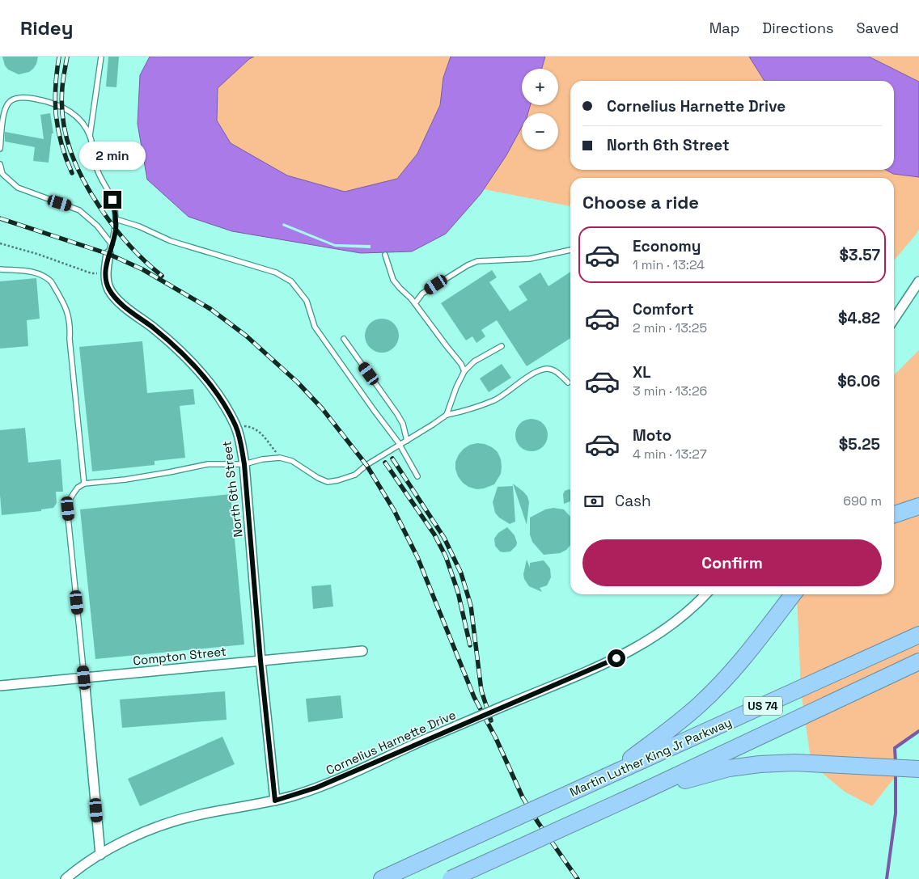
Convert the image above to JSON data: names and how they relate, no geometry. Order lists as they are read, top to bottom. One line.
{"streets":{"highway":["US 74","Martin Luther King Jr Parkway"],"street":["North 6th Street","Compton Street","Cornelius Harnette Drive"]},"crossings":[["North 6th Street","Compton Street"],["North 6th Street","Cornelius Harnette Drive"]],"page":{"header":"Ridey","nav":["Map","Directions","Saved"],"map_buttons":["+","−"],"banner":["Cornelius Harnette Drive","North 6th Street"],"bubble":"2 min","heading":"Choose a ride","list":[{"name":"Economy","note":"1 min · 13:24","value":"$3.57"},{"name":"Comfort","note":"2 min · 13:25","value":"$4.82"},{"name":"XL","note":"3 min · 13:26","value":"$6.06"},{"name":"Moto","note":"4 min · 13:27","value":"$5.25"}],"pay":["Cash","690 m"],"buttons":"Confirm"}}
